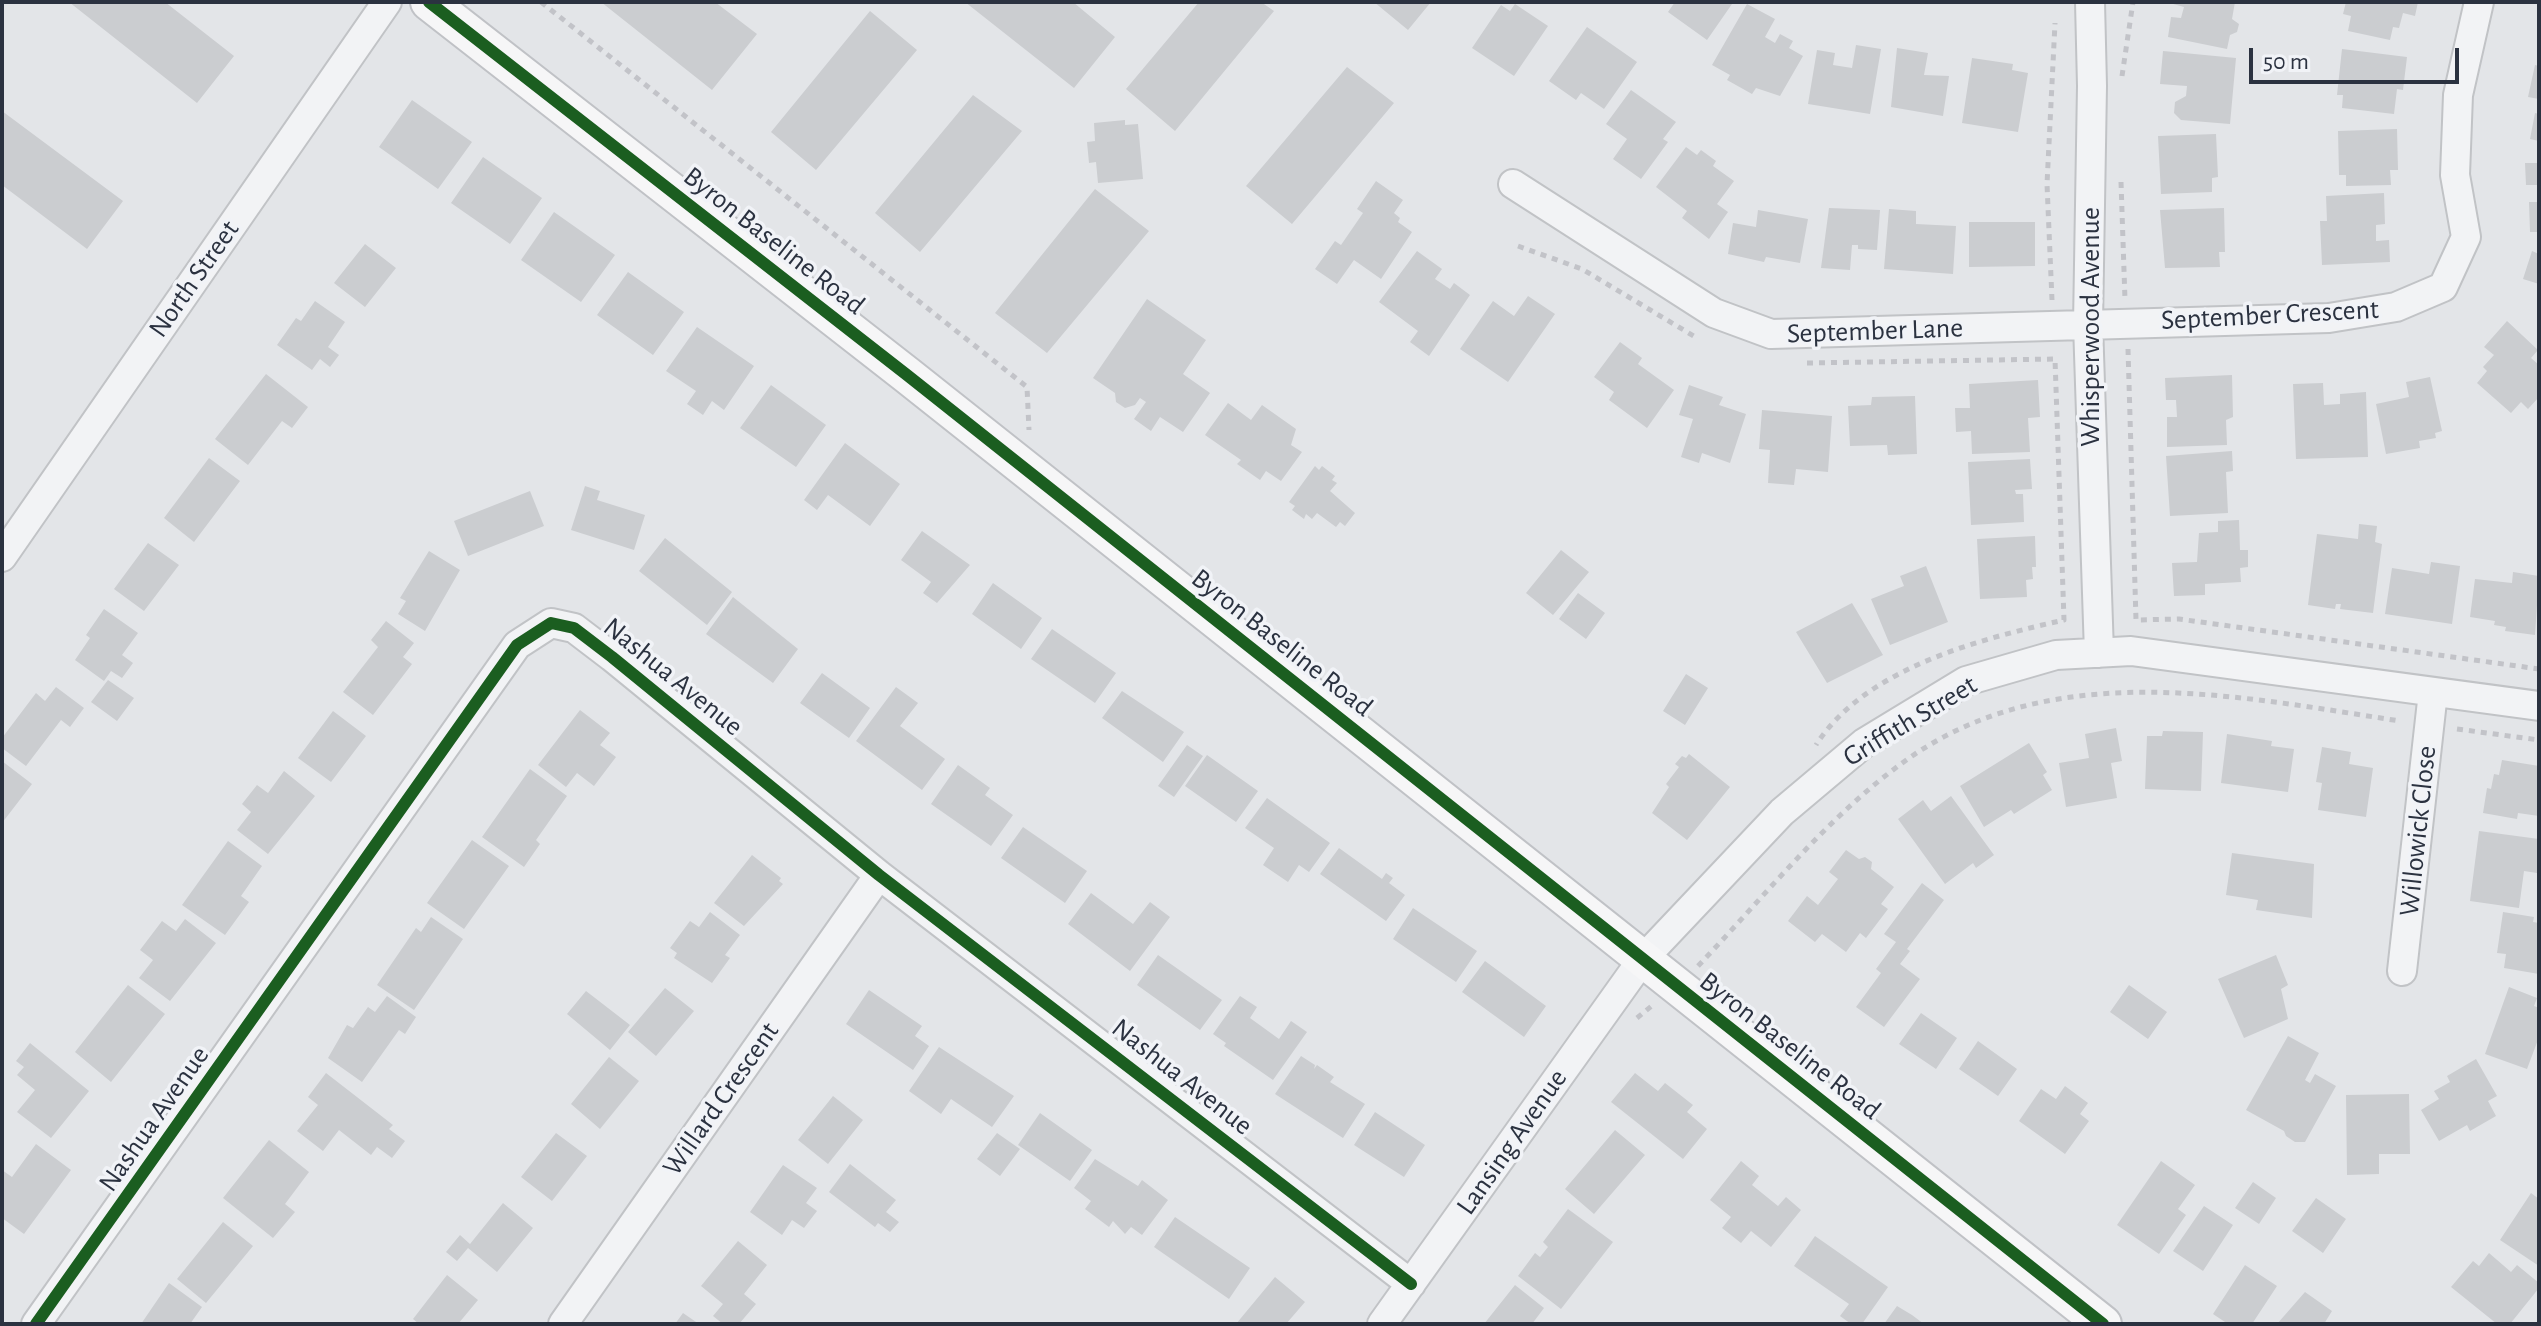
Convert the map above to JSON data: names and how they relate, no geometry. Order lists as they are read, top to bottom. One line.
{"streets":{"main road":["Byron Baseline Road"],"street":["North Street","September Crescent","Whisperwood Avenue","September Lane","Nashua Avenue","Griffith Street","Willowick Close","Willard Crescent","Lansing Avenue"]},"crossings":[["Byron Baseline Road","Griffith Street"],["Byron Baseline Road","Lansing Avenue"],["September Crescent","Whisperwood Avenue"],["September Crescent","September Lane"],["Whisperwood Avenue","September Lane"],["Whisperwood Avenue","Griffith Street"],["Nashua Avenue","Willard Crescent"],["Nashua Avenue","Lansing Avenue"],["Griffith Street","Willowick Close"],["Griffith Street","Lansing Avenue"]],"scale_bar":"50 m"}
